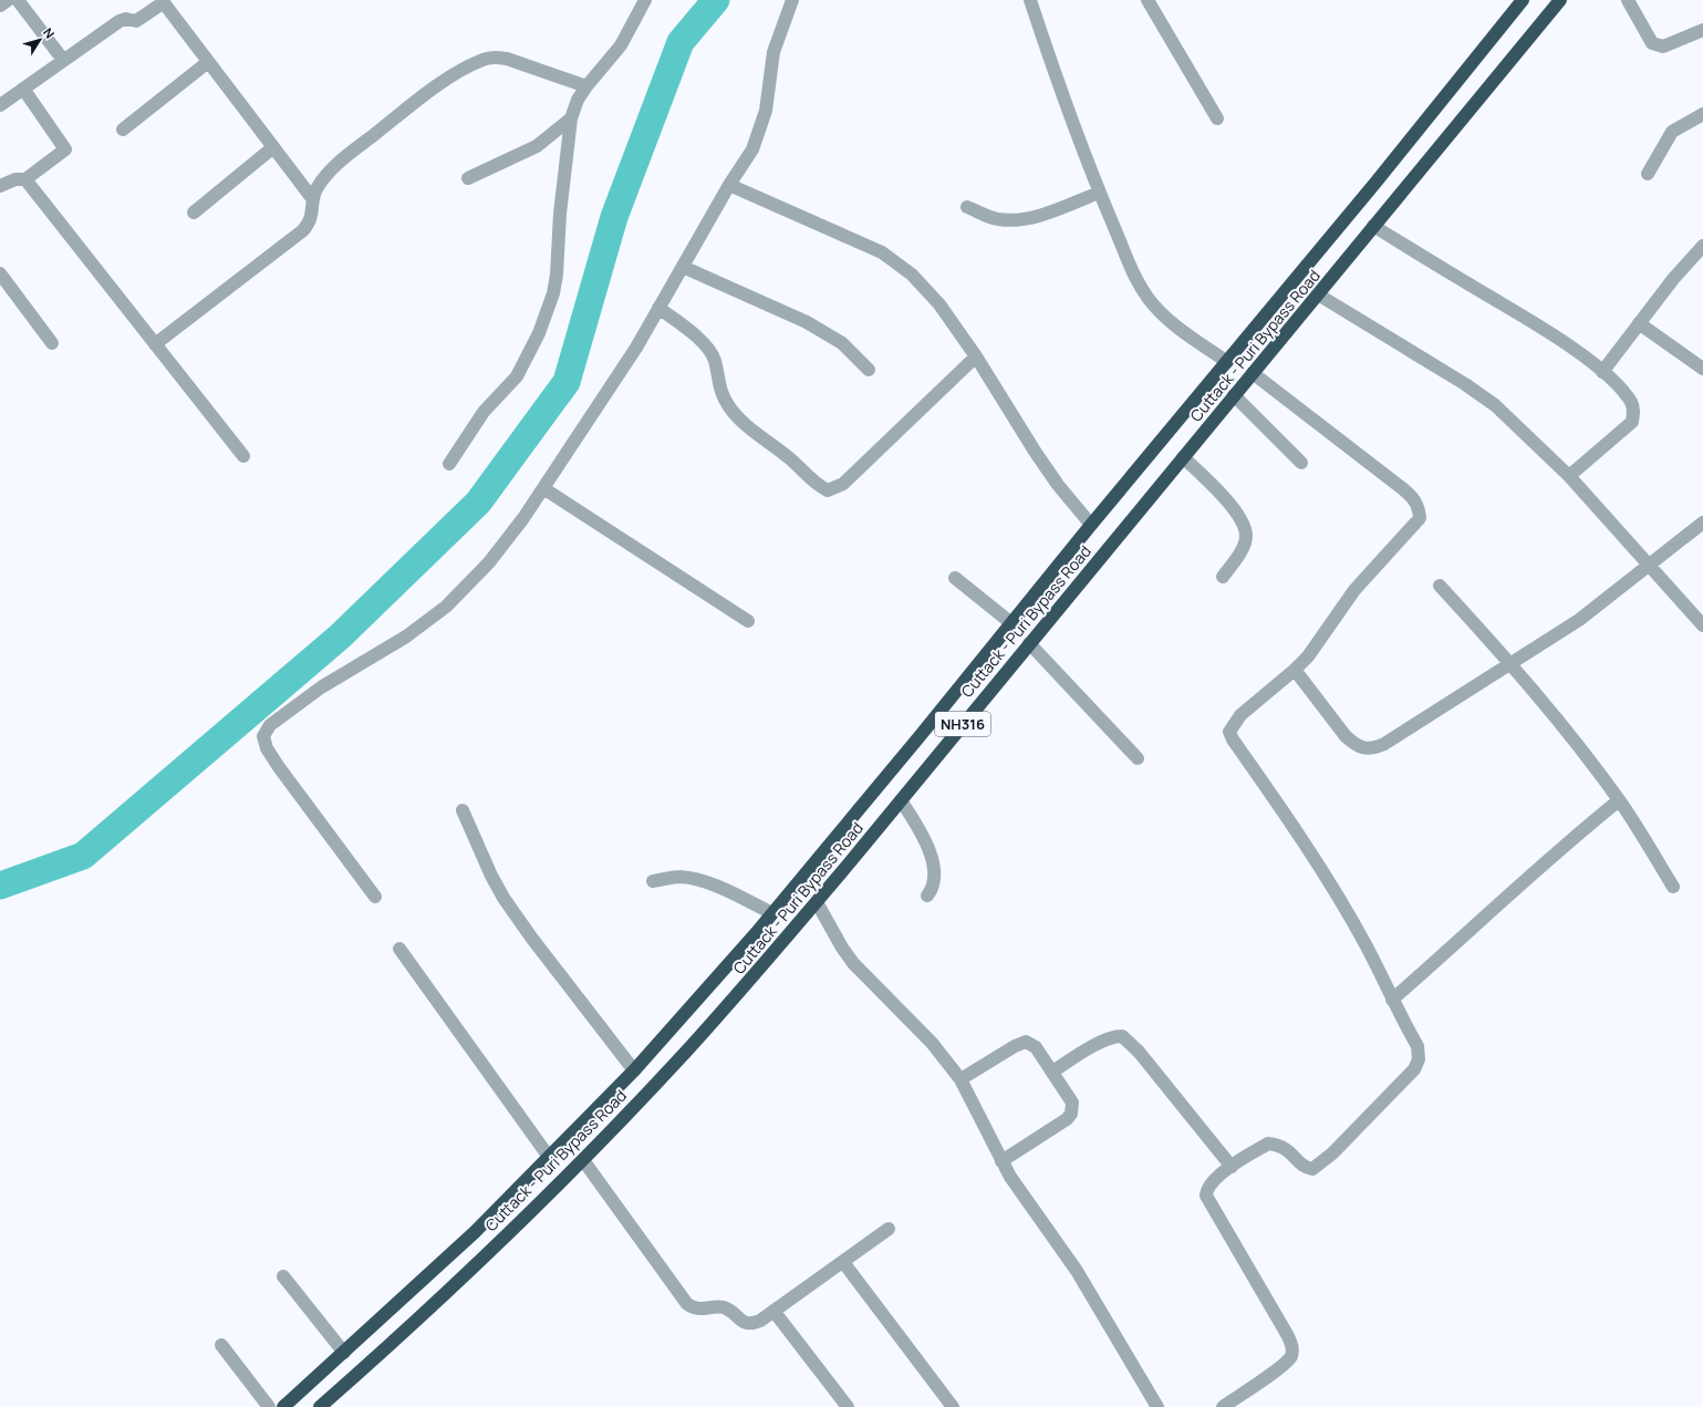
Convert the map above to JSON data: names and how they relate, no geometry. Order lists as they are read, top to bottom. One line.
{"streets":{"highway":["Cuttack - Puri Bypass Road","NH316"]},"north":"top right"}
